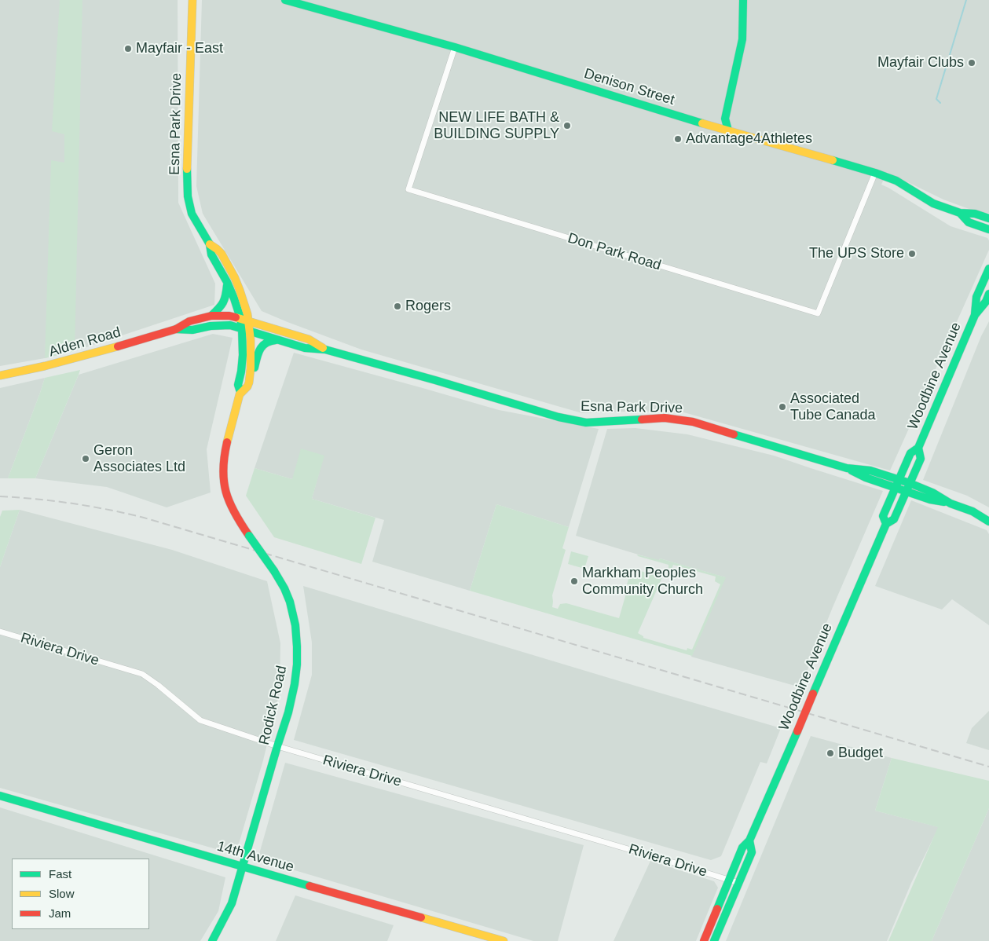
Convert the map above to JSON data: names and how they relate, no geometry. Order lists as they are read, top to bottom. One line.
{"streets":{"main road":["Denison Street","Esna Park Drive","Alden Road","Woodbine Avenue","Rodick Road","14th Avenue"],"street":["Don Park Road","Riviera Drive"]},"crossings":[["Denison Street","Don Park Road"],["Esna Park Drive","Alden Road"],["Esna Park Drive","Woodbine Avenue"],["Esna Park Drive","Rodick Road"],["Alden Road","Rodick Road"],["Woodbine Avenue","Riviera Drive"],["Riviera Drive","Rodick Road"],["Rodick Road","14th Avenue"]],"places":["Mayfair - East","Mayfair Clubs","NEW LIFE BATH & BUILDING SUPPLY","Advantage4Athletes","The UPS Store","Rogers","Associated Tube Canada","Geron Associates Ltd","Markham Peoples Community Church","Budget"],"legend":["Fast","Slow","Jam"]}
